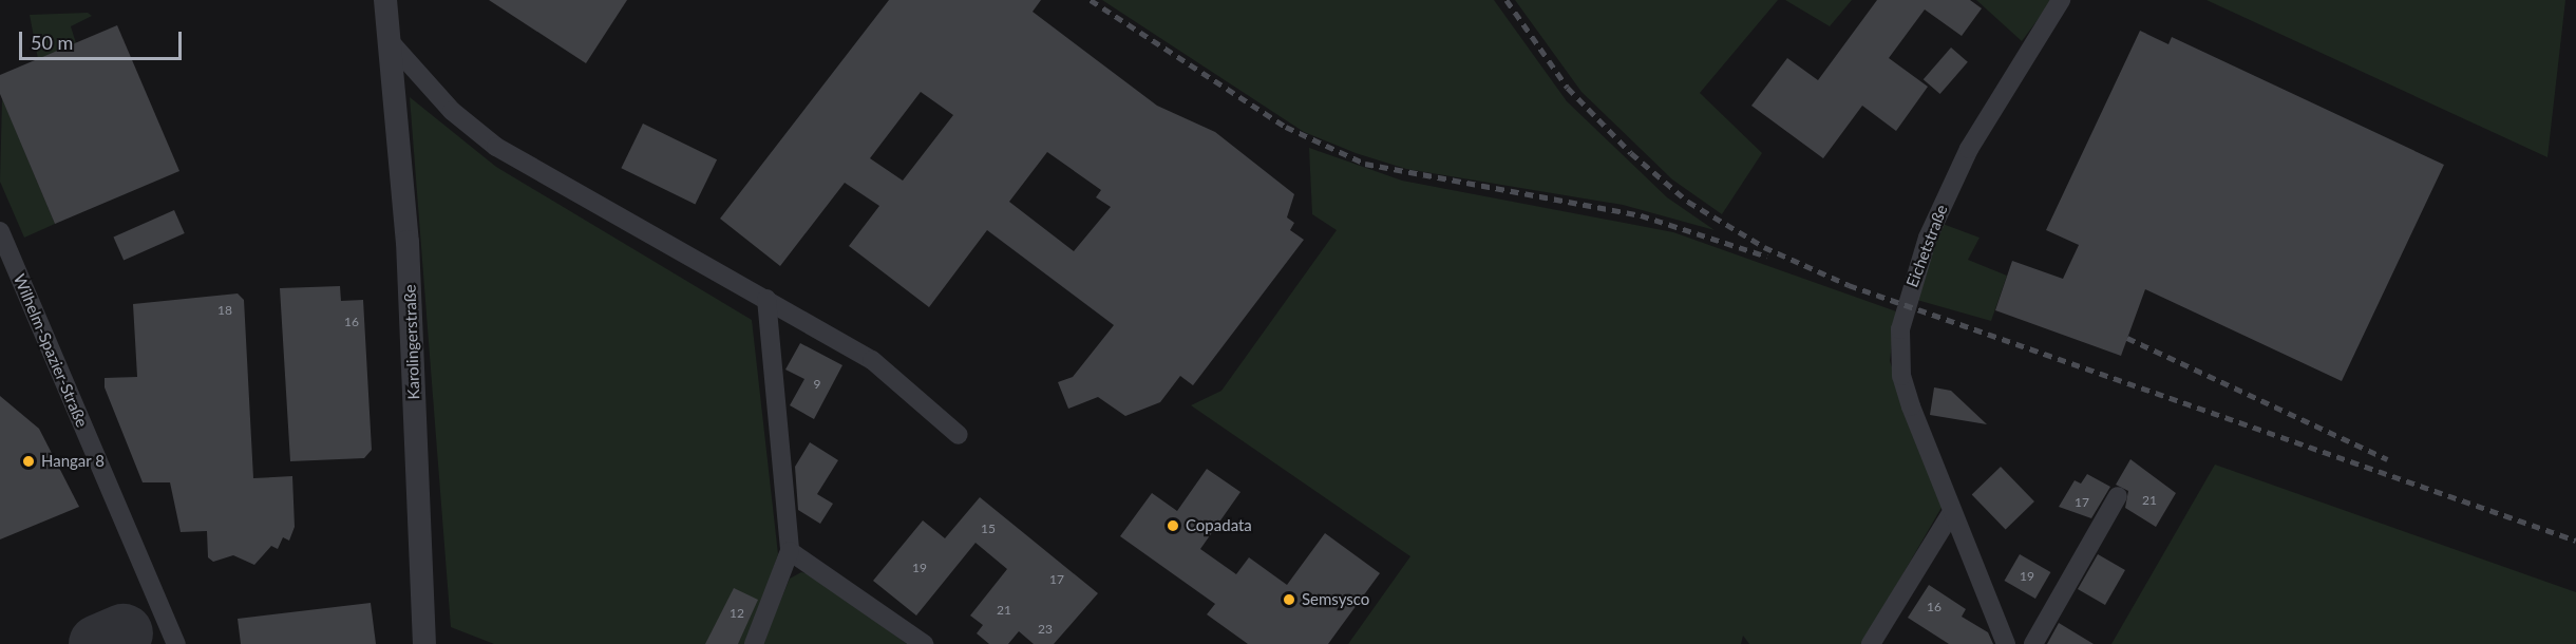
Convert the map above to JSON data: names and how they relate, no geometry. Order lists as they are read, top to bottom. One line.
{"streets":{"street":["Eichetstraße","Karolingerstraße","Wilhelm-Spazier-Straße"]},"places":["Hangar 8","Copadata","Semsysco"],"house_numbers":["18","16","9","21","17","15","19","19","17","16","21","12","23"],"scale_bar":"50 m"}
